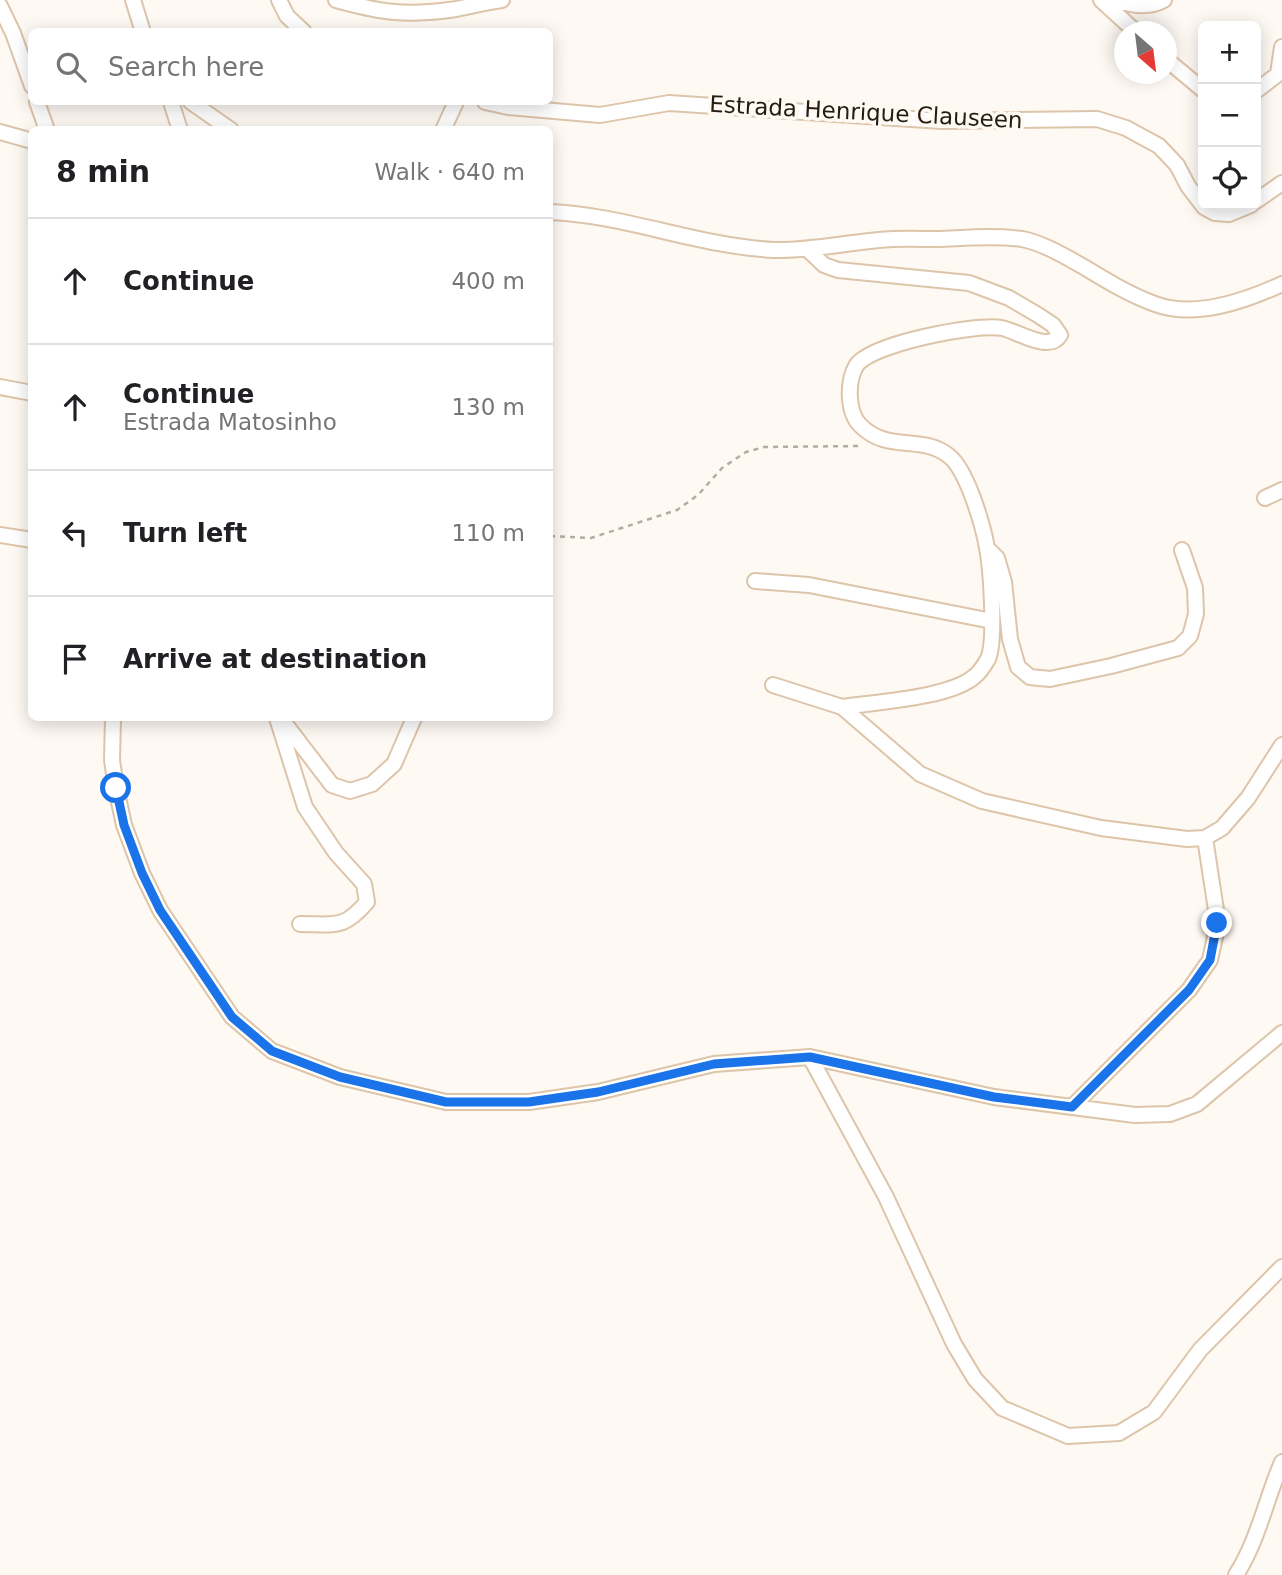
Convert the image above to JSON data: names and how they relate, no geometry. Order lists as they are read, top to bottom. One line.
{"streets":{"street":["Estrada Henrique Clauseen"]},"north":"bottom right","page":{"map_buttons":["+","−"],"search":"Search here","heading":["8 min","Walk · 640 m"],"list":[["Continue","400 m"],["Continue","Estrada Matosinho","130 m"],["Turn left","110 m"],"Arrive at destination"]}}
